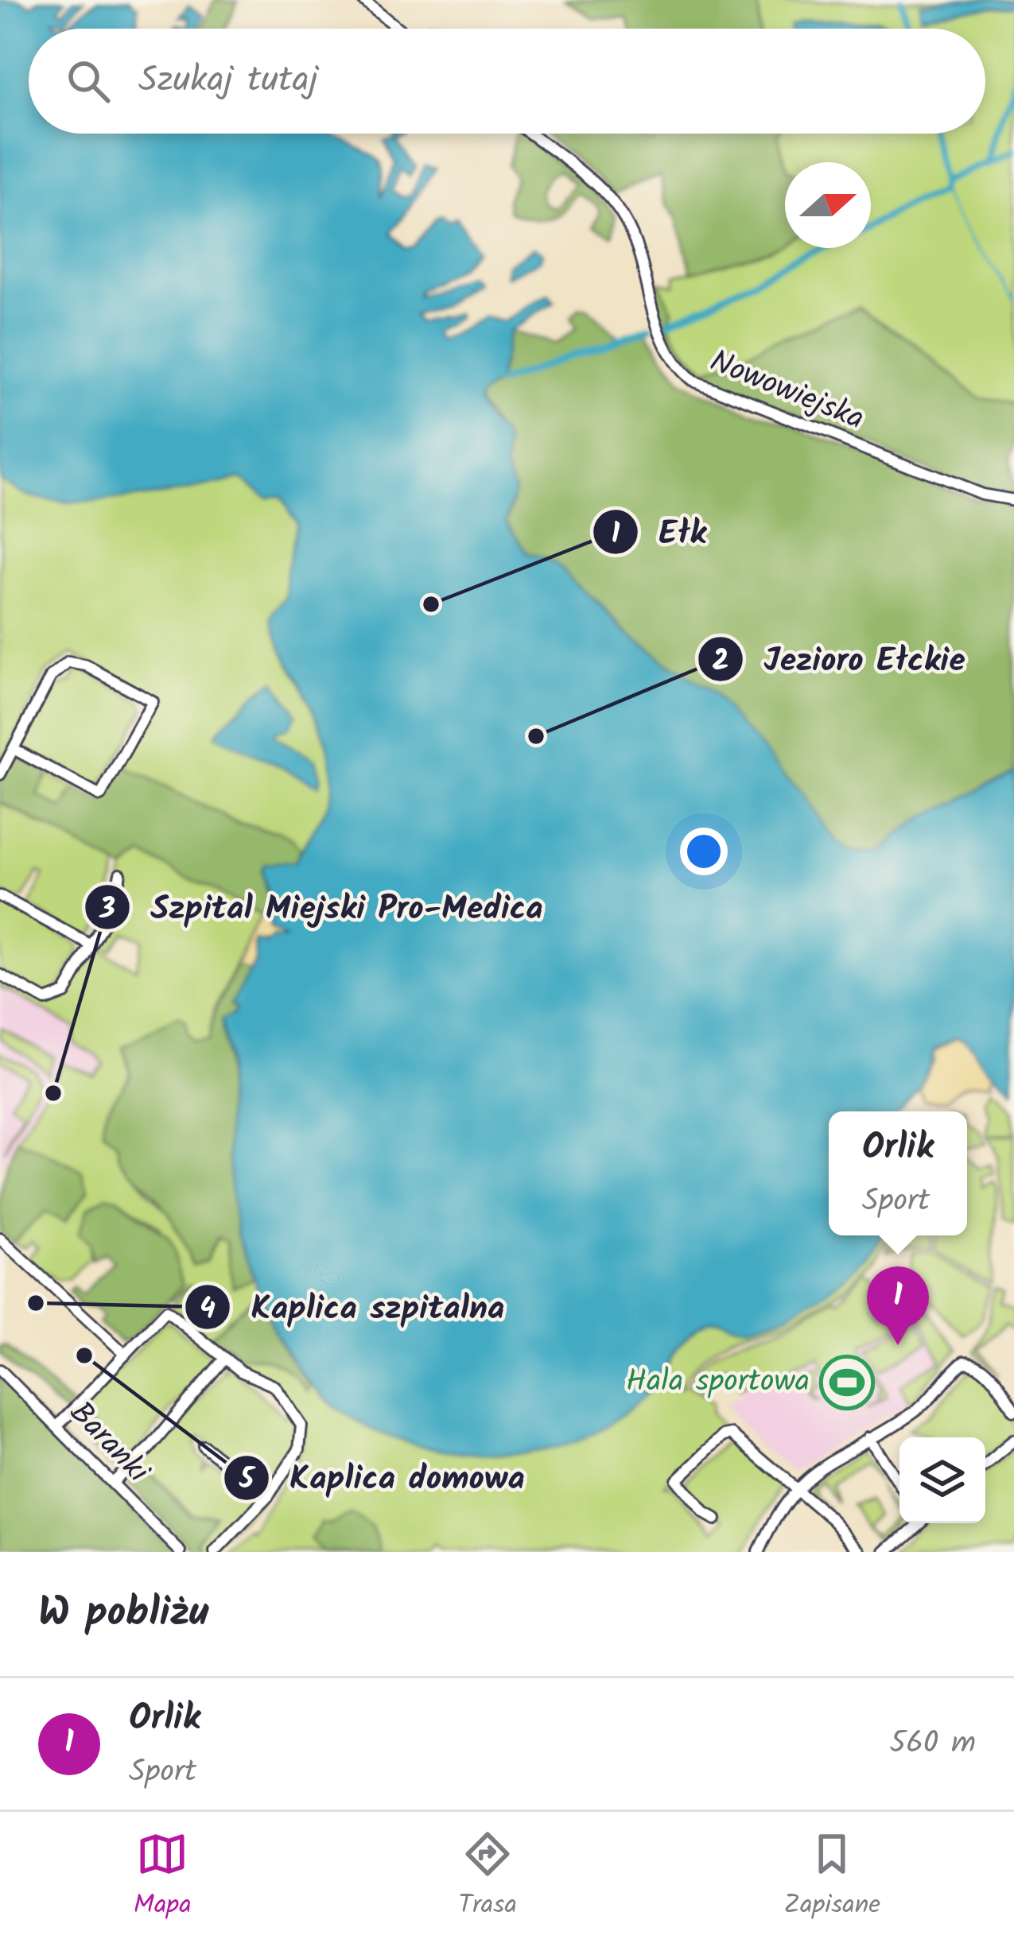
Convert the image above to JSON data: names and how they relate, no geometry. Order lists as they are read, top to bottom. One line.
{"streets":{"street":["Nowowiejska","Baranki"]},"places":{"other":["Ełk","Jezioro Ełckie","Szpital Miejski Pro-Medica","Kaplica szpitalna","Kaplica domowa"],"sports":["Hala sportowa"]},"north":"right","page":{"search":"Szukaj tutaj","popup":["Orlik","Sport"],"pins":"1","heading":"W pobliżu","list":[{"mark":"1","name":"Orlik","note":"Sport","value":"560 m"}],"nav":["Mapa","Trasa","Zapisane"]}}
